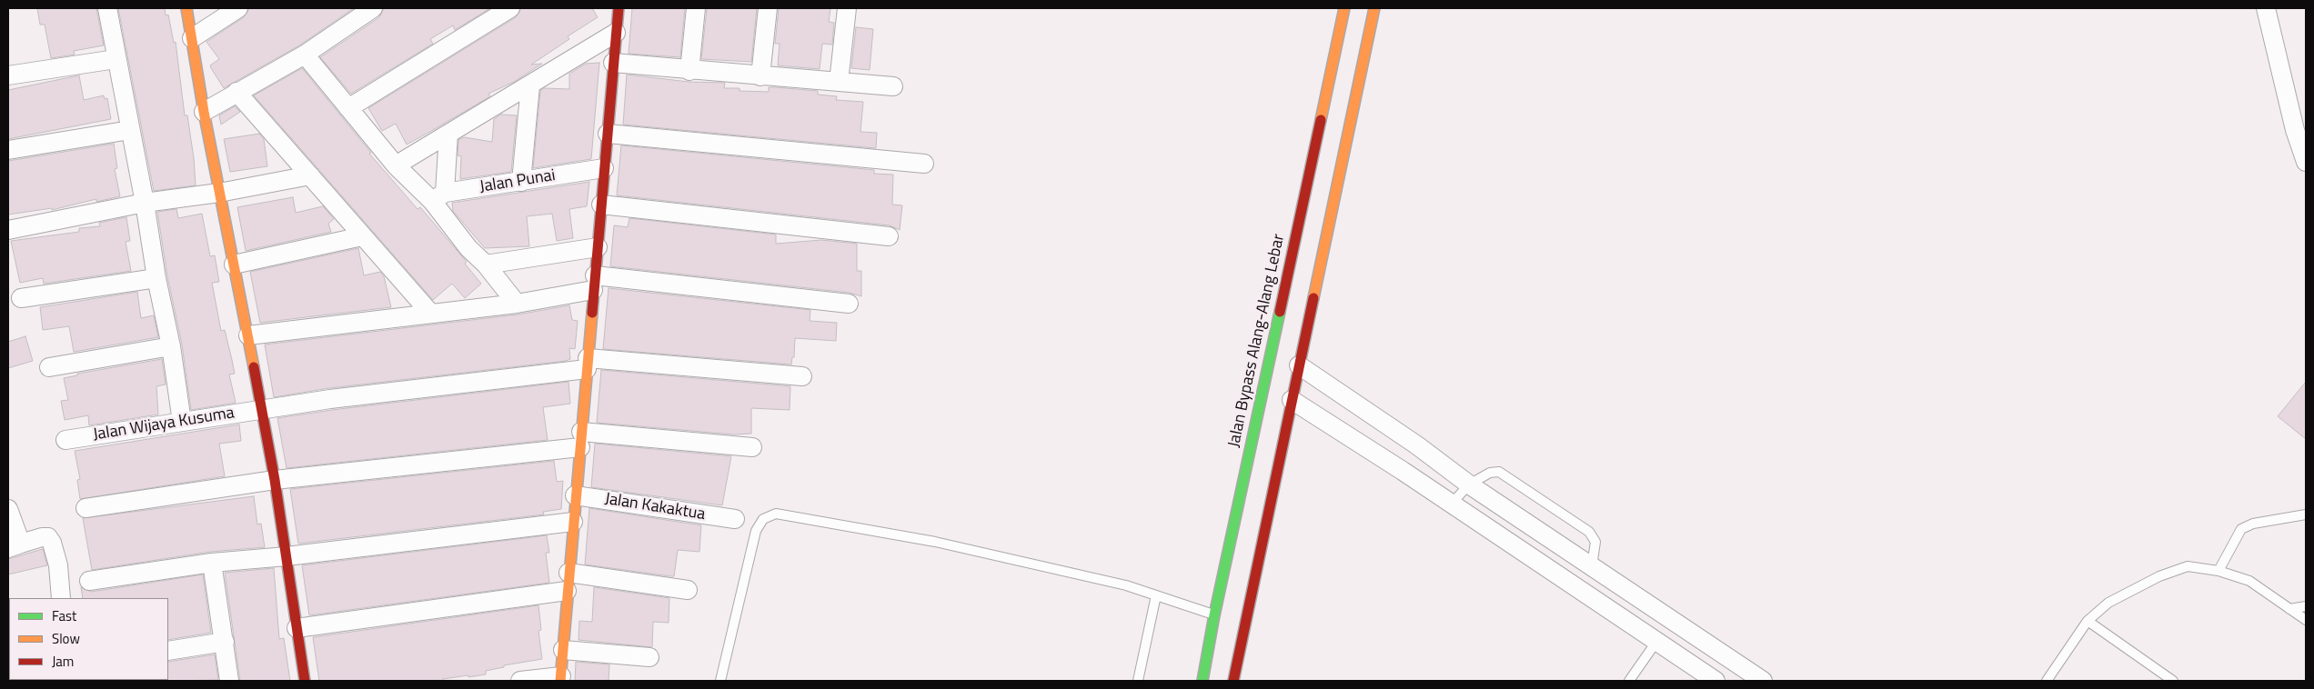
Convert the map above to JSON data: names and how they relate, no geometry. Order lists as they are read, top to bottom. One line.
{"streets":{"main road":["Jalan Bypass Alang-Alang Lebar"],"street":["Jalan Punai","Jalan Wijaya Kusuma","Jalan Kakaktua"]},"legend":["Fast","Slow","Jam"]}
